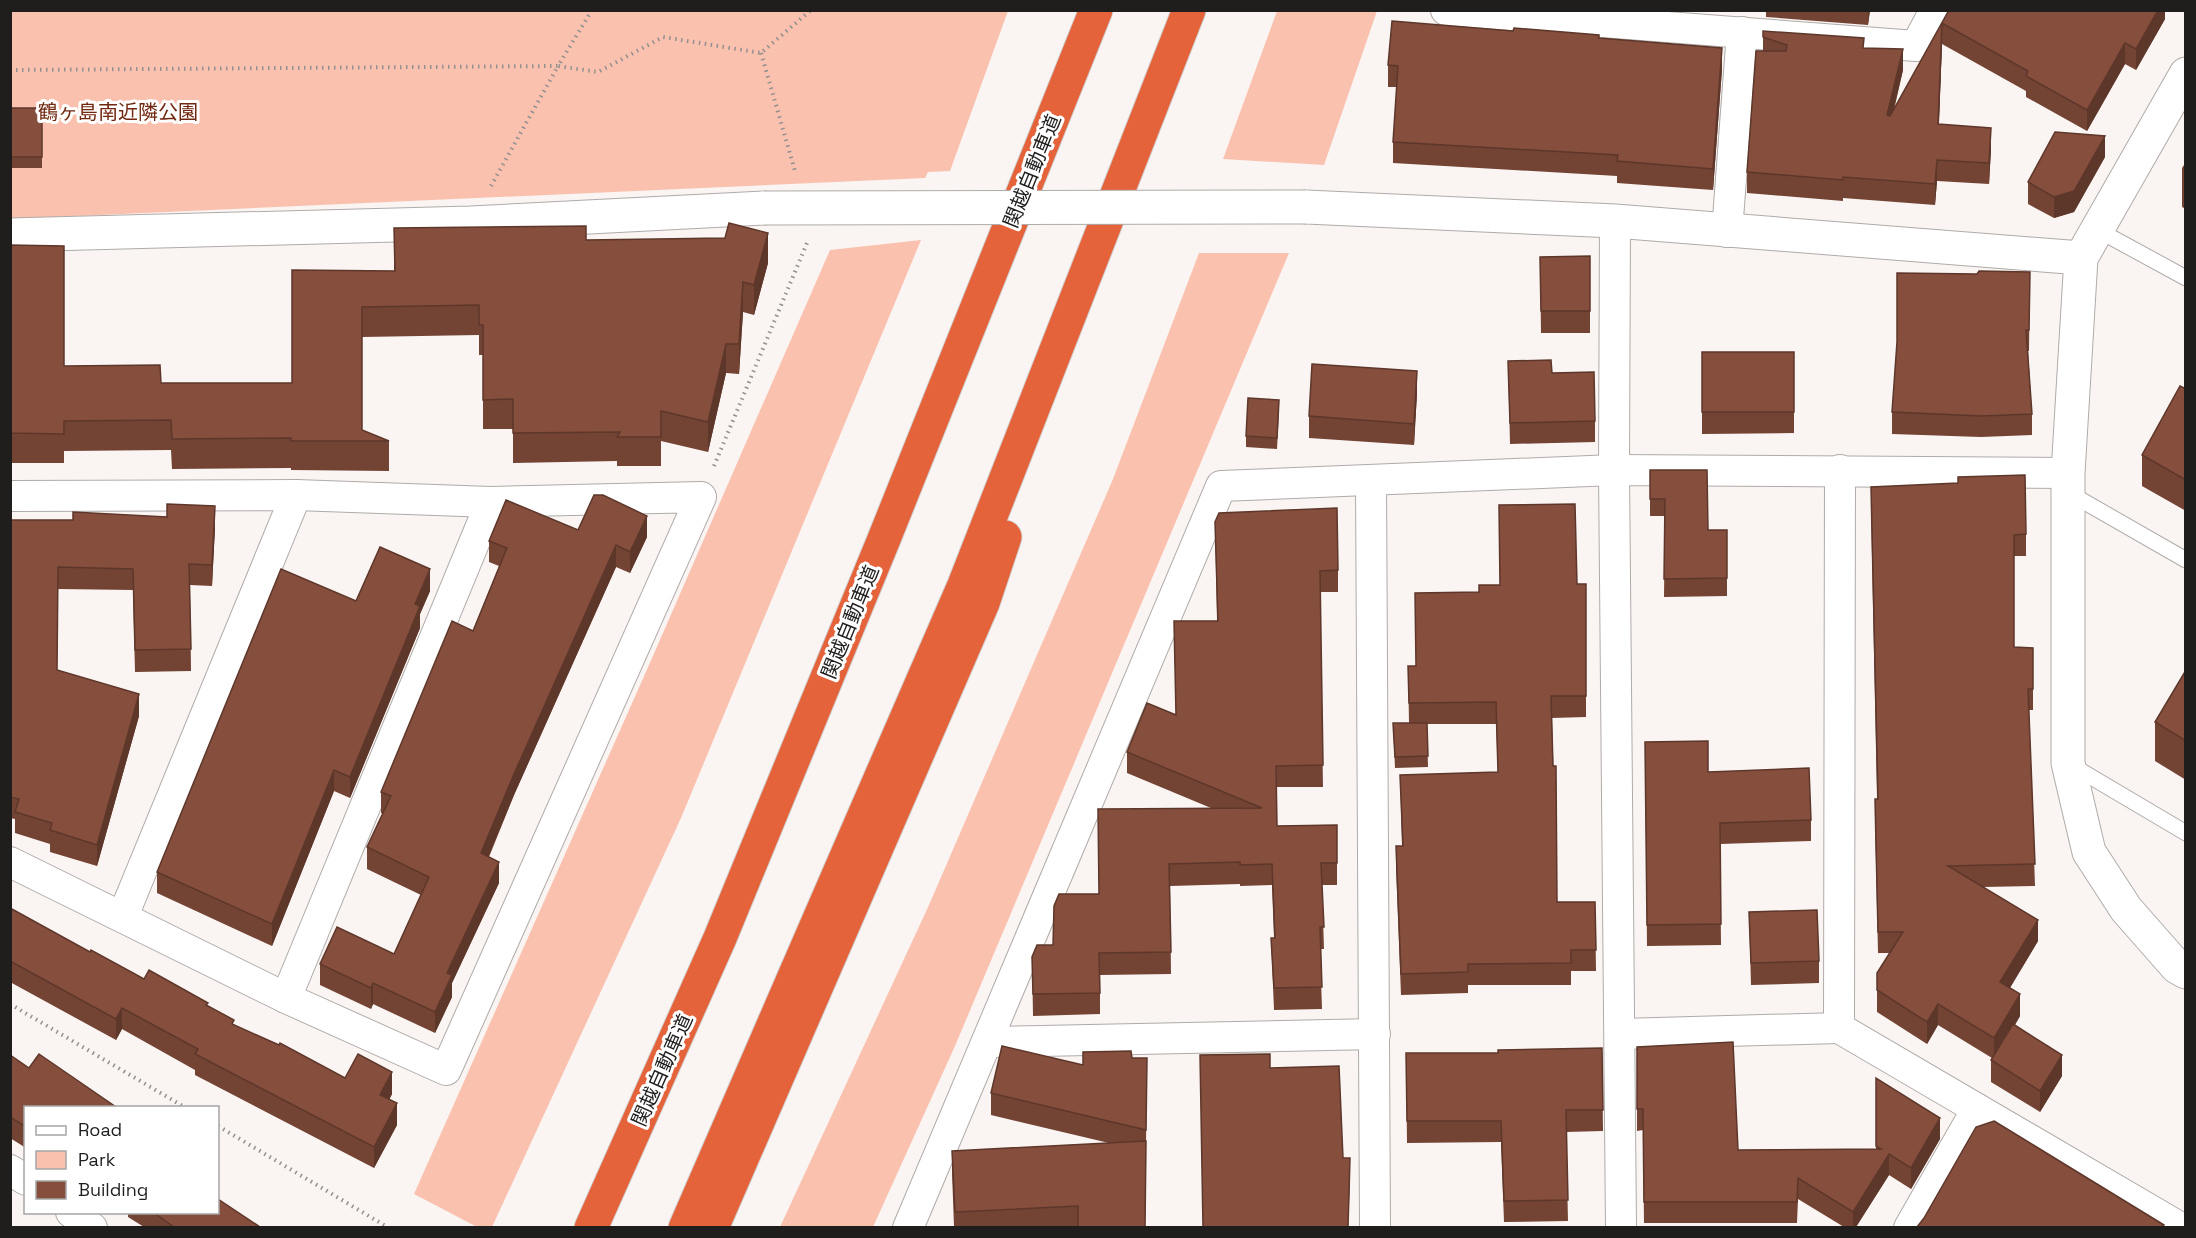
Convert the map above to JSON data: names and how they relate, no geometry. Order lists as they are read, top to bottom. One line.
{"streets":{"highway":["関越自動車道"]},"parks":["鶴ヶ島南近隣公園"],"legend":["Road","Park","Building"]}
